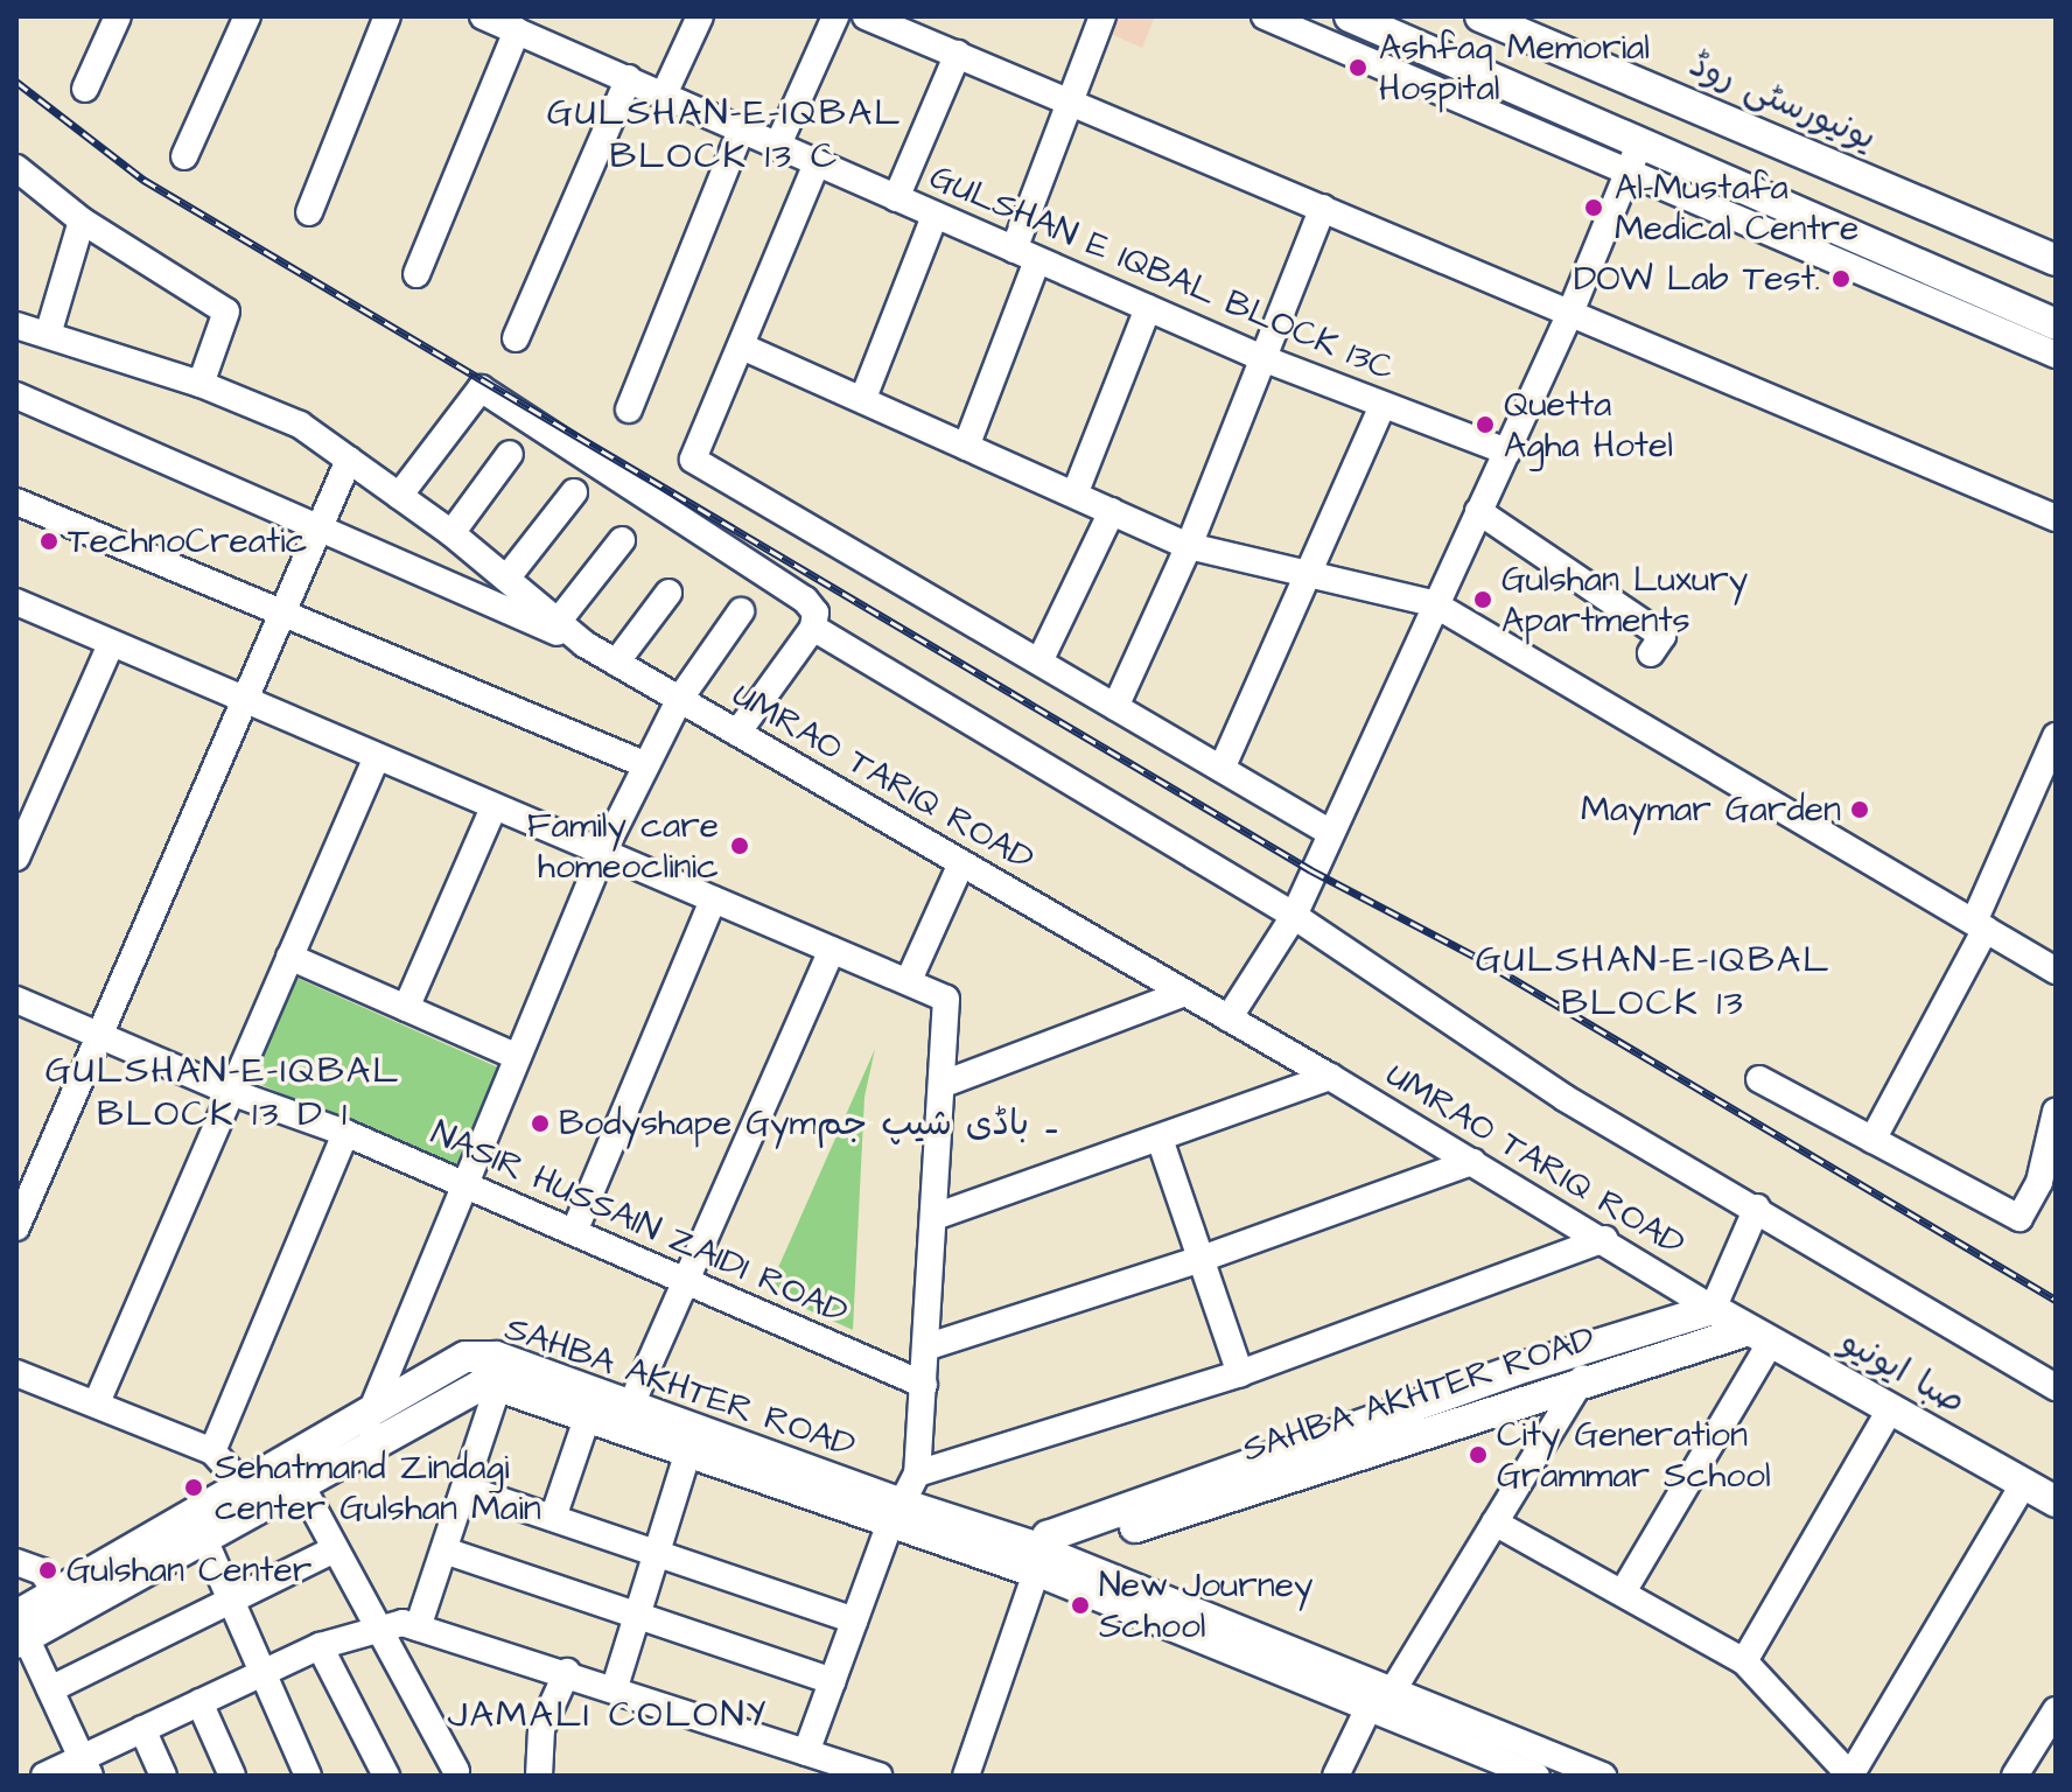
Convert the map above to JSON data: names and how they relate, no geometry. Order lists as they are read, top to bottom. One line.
{"streets":{"main road":["یونیورسٹی روڈ","صبا ایونیو","SAHBA AKHTER ROAD"],"street":["GULSHAN E IQBAL BLOCK 13C","UMRAO TARIQ ROAD","NASIR HUSSAIN ZAIDI ROAD"]},"crossings":[["UMRAO TARIQ ROAD","صبا ایونیو"],["UMRAO TARIQ ROAD","SAHBA AKHTER ROAD"],["صبا ایونیو","SAHBA AKHTER ROAD"]],"districts":["GULSHAN-E-IQBAL BLOCK 13 C","GULSHAN-E-IQBAL BLOCK 13","GULSHAN-E-IQBAL BLOCK 13 D 1","JAMALI COLONY"],"places":["Ashfaq Memorial Hospital","Al-Mustafa Medical Centre","DOW Lab Test.","Quetta Agha Hotel","TechnoCreatic","Gulshan Luxury Apartments","Maymar Garden","Family care homeoclinic","Bodyshape Gym۔ باڈی شیپ جم","City Generation Grammar School","Sehatmand Zindagi center Gulshan Main","Gulshan Center","New Journey School"]}
